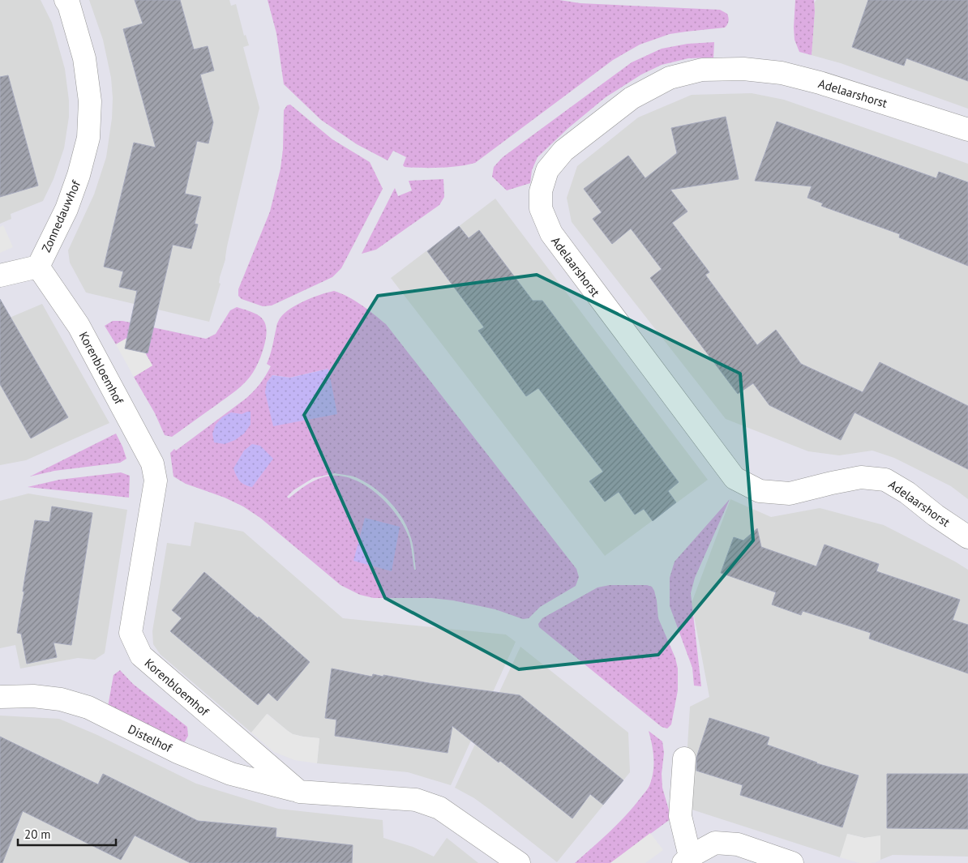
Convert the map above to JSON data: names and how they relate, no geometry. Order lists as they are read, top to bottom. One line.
{"streets":{"street":["Adelaarshorst","Zonnedauwhof","Korenbloemhof","Distelhof"]},"crossings":[["Zonnedauwhof","Korenbloemhof"],["Korenbloemhof","Distelhof"]],"scale_bar":"20 m"}
